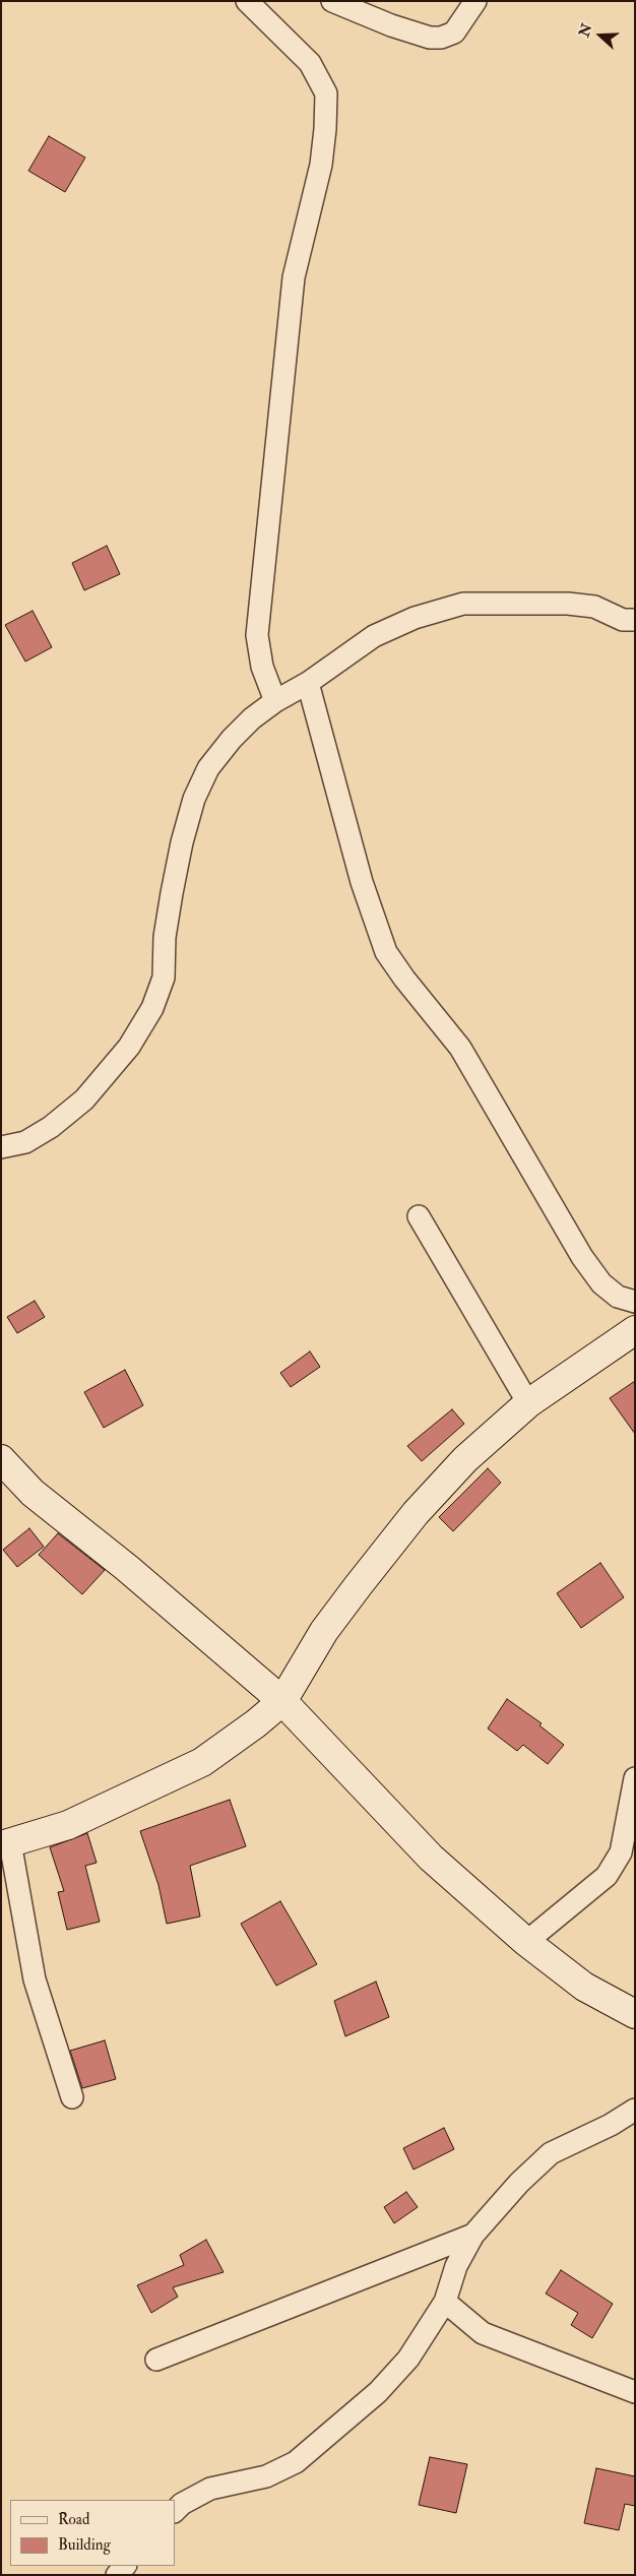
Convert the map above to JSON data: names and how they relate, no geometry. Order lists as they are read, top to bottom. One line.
{"legend":["Road","Building"],"north":"left"}
